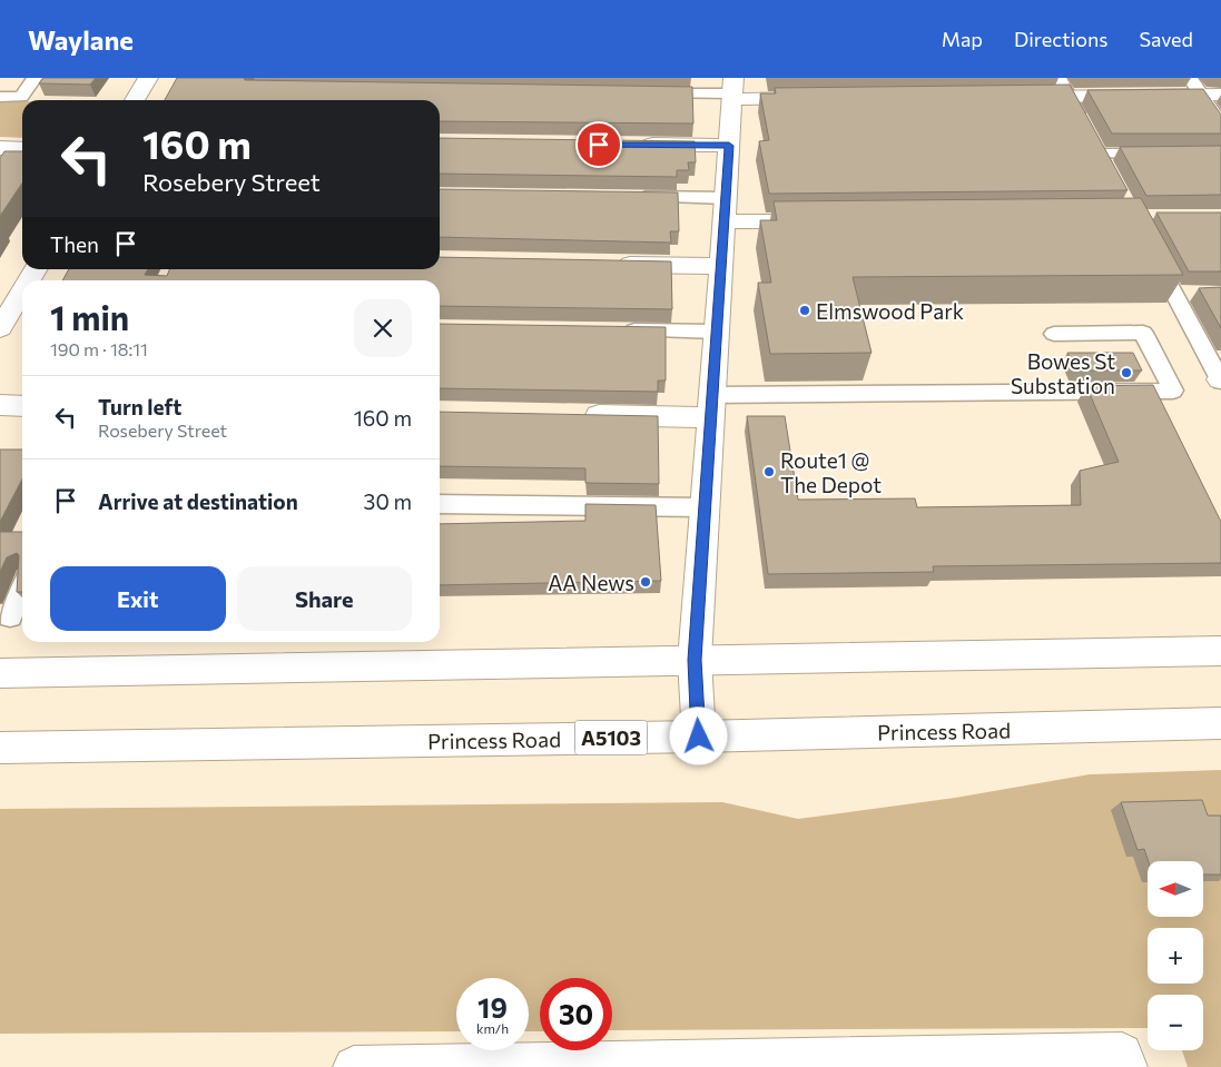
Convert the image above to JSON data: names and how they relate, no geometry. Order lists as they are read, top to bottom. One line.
{"streets":{"main road":["Princess Road","A5103"]},"places":["Elmswood Park","Bowes St Substation","Route1 @ The Depot","AA News"],"north":"left","page":{"header":"Waylane","nav":["Map","Directions","Saved"],"turn":["160 m","Rosebery Street"],"then":"Then","heading":["1 min","190 m · 18:11"],"list":[{"name":"Turn left","note":"Rosebery Street","value":"160 m"},{"name":"Arrive at destination","value":"30 m"}],"buttons":["Exit","Share"],"map_buttons":["+","−"],"speed":"19 km/h","limit":"30"}}
